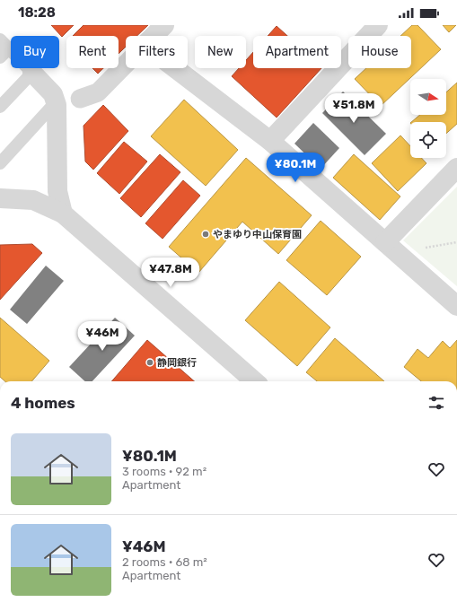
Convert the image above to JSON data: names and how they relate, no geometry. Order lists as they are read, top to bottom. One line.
{"places":["やまゆり中山保育園","静岡銀行"],"north":"right","page":{"status":"18:28","chip":["Buy","Rent","Filters","New","Apartment","House"],"price":["¥51.8M","¥80.1M","¥47.8M","¥46M"],"heading":"4 homes","list":[{"name":"¥80.1M","note":"3 rooms · 92 m² · Apartment"},{"name":"¥46M","note":"2 rooms · 68 m² · Apartment"}]}}
